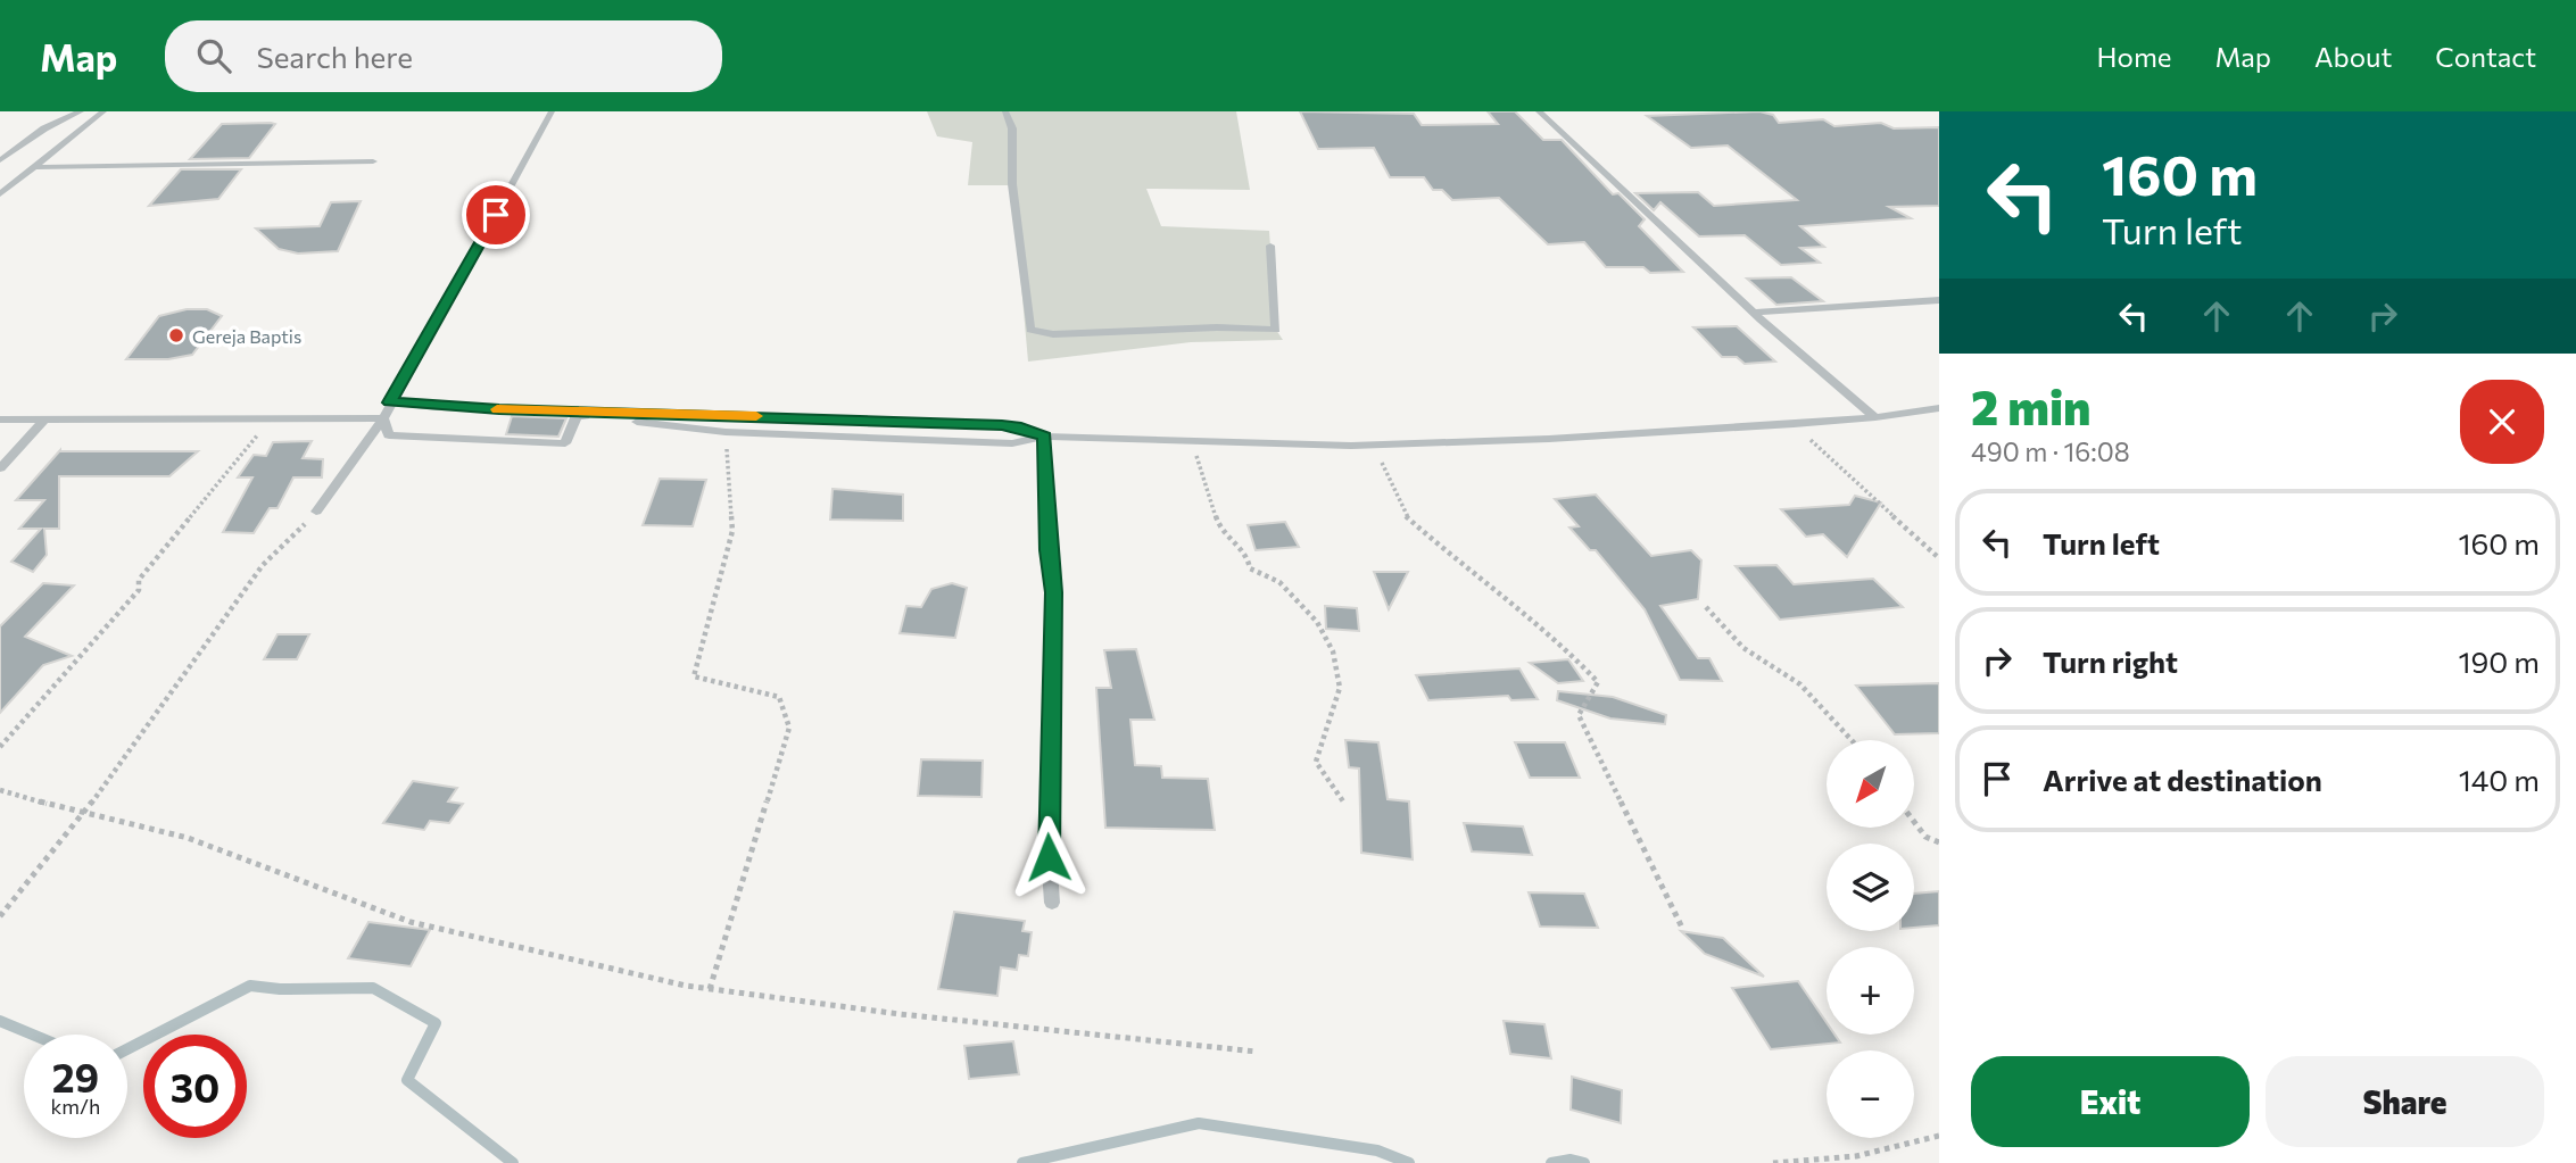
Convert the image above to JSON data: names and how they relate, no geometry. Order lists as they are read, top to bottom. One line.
{"places":["Gereja Baptis"],"north":"bottom left","page":{"header":"Map","search":"Search here","nav":["Home","Map","About","Contact"],"turn":["160 m","Turn left"],"heading":["2 min","490 m · 16:08"],"list":[{"name":"Turn left","value":"160 m"},{"name":"Turn right","value":"190 m"},{"name":"Arrive at destination","value":"140 m"}],"map_buttons":["+","−"],"speed":"29 km/h","limit":"30","buttons":["Exit","Share"]}}
